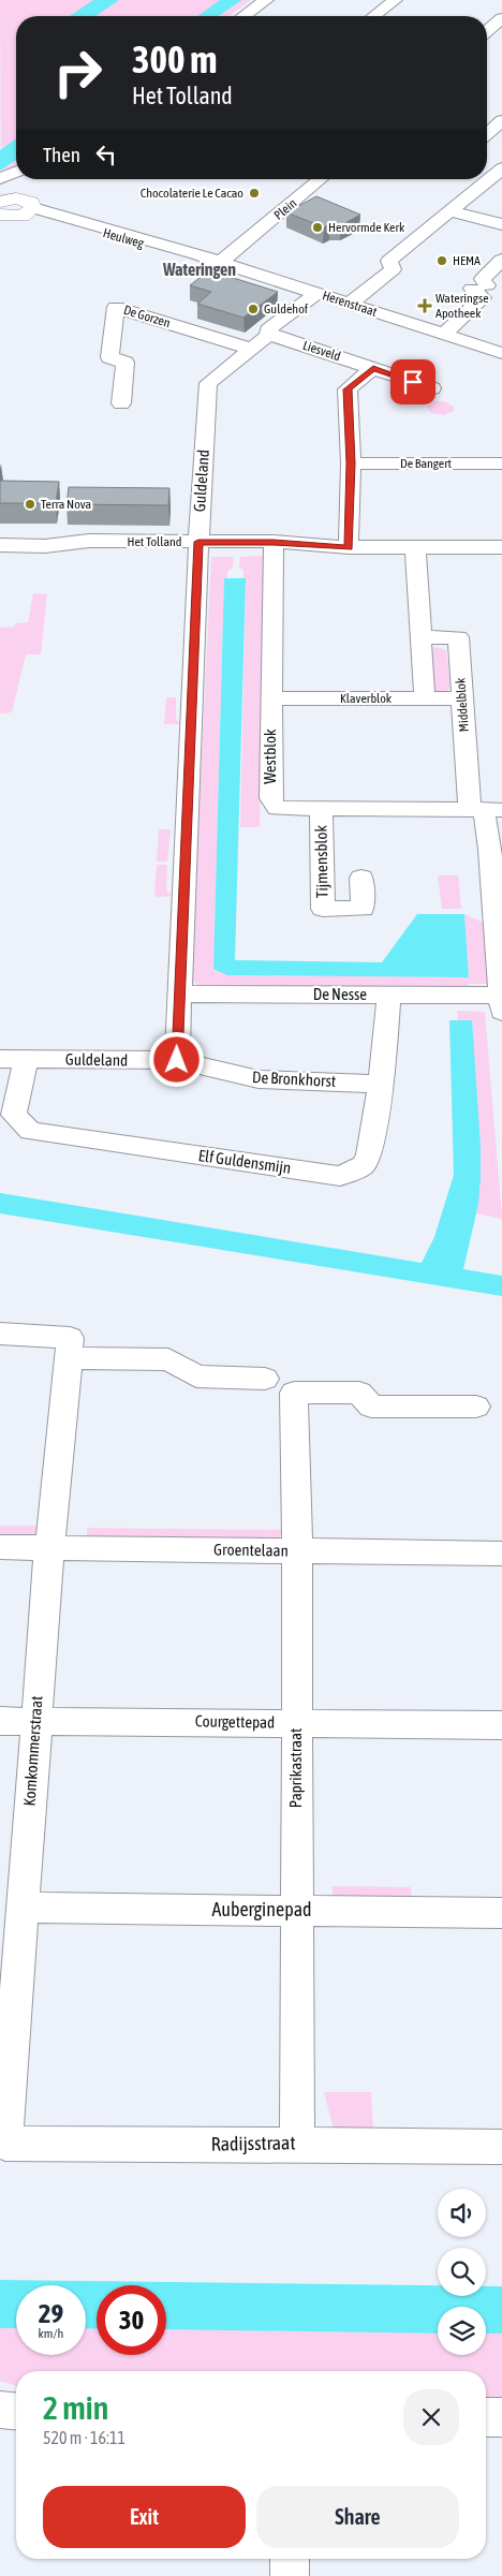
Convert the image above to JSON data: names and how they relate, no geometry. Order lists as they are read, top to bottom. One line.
{"streets":{"street":["Plein","Heulweg","Herenstraat","De Gorzen","Liesveld","De Bangert","Guldeland","Het Tolland","Klaverblok","Middelblok","Westblok","Tijmensblok","De Nesse","De Bronkhorst","Elf Guldensmijn","Groentelaan","Courgettepad","Komkommerstraat","Paprikastraat","Auberginepad","Radijsstraat"]},"crossings":[["Plein","Heulweg"],["Plein","Herenstraat"],["Heulweg","Herenstraat"],["Herenstraat","Guldeland"],["De Gorzen","Guldeland"],["Liesveld","Guldeland"],["Guldeland","Het Tolland"],["Guldeland","De Nesse"],["Guldeland","De Bronkhorst"],["Guldeland","Elf Guldensmijn"],["Het Tolland","Westblok"],["Klaverblok","Middelblok"],["Klaverblok","Westblok"],["Middelblok","Westblok"],["Middelblok","De Nesse"],["Westblok","Tijmensblok"],["De Nesse","Elf Guldensmijn"],["De Bronkhorst","Elf Guldensmijn"],["Groentelaan","Komkommerstraat"],["Groentelaan","Paprikastraat"],["Courgettepad","Komkommerstraat"],["Courgettepad","Paprikastraat"],["Komkommerstraat","Auberginepad"],["Komkommerstraat","Radijsstraat"],["Paprikastraat","Auberginepad"],["Paprikastraat","Radijsstraat"]],"districts":["Wateringen"],"places":{"other":["Chocolaterie Le Cacao","Hervormde Kerk","HEMA","Guldehof","Terra Nova"],"health":["Wateringse Apotheek"]},"page":{"turn":["300 m","Het Tolland"],"then":"Then","speed":"29 km/h","limit":"30","heading":["2 min","520 m · 16:11"],"buttons":["Exit","Share"]}}
